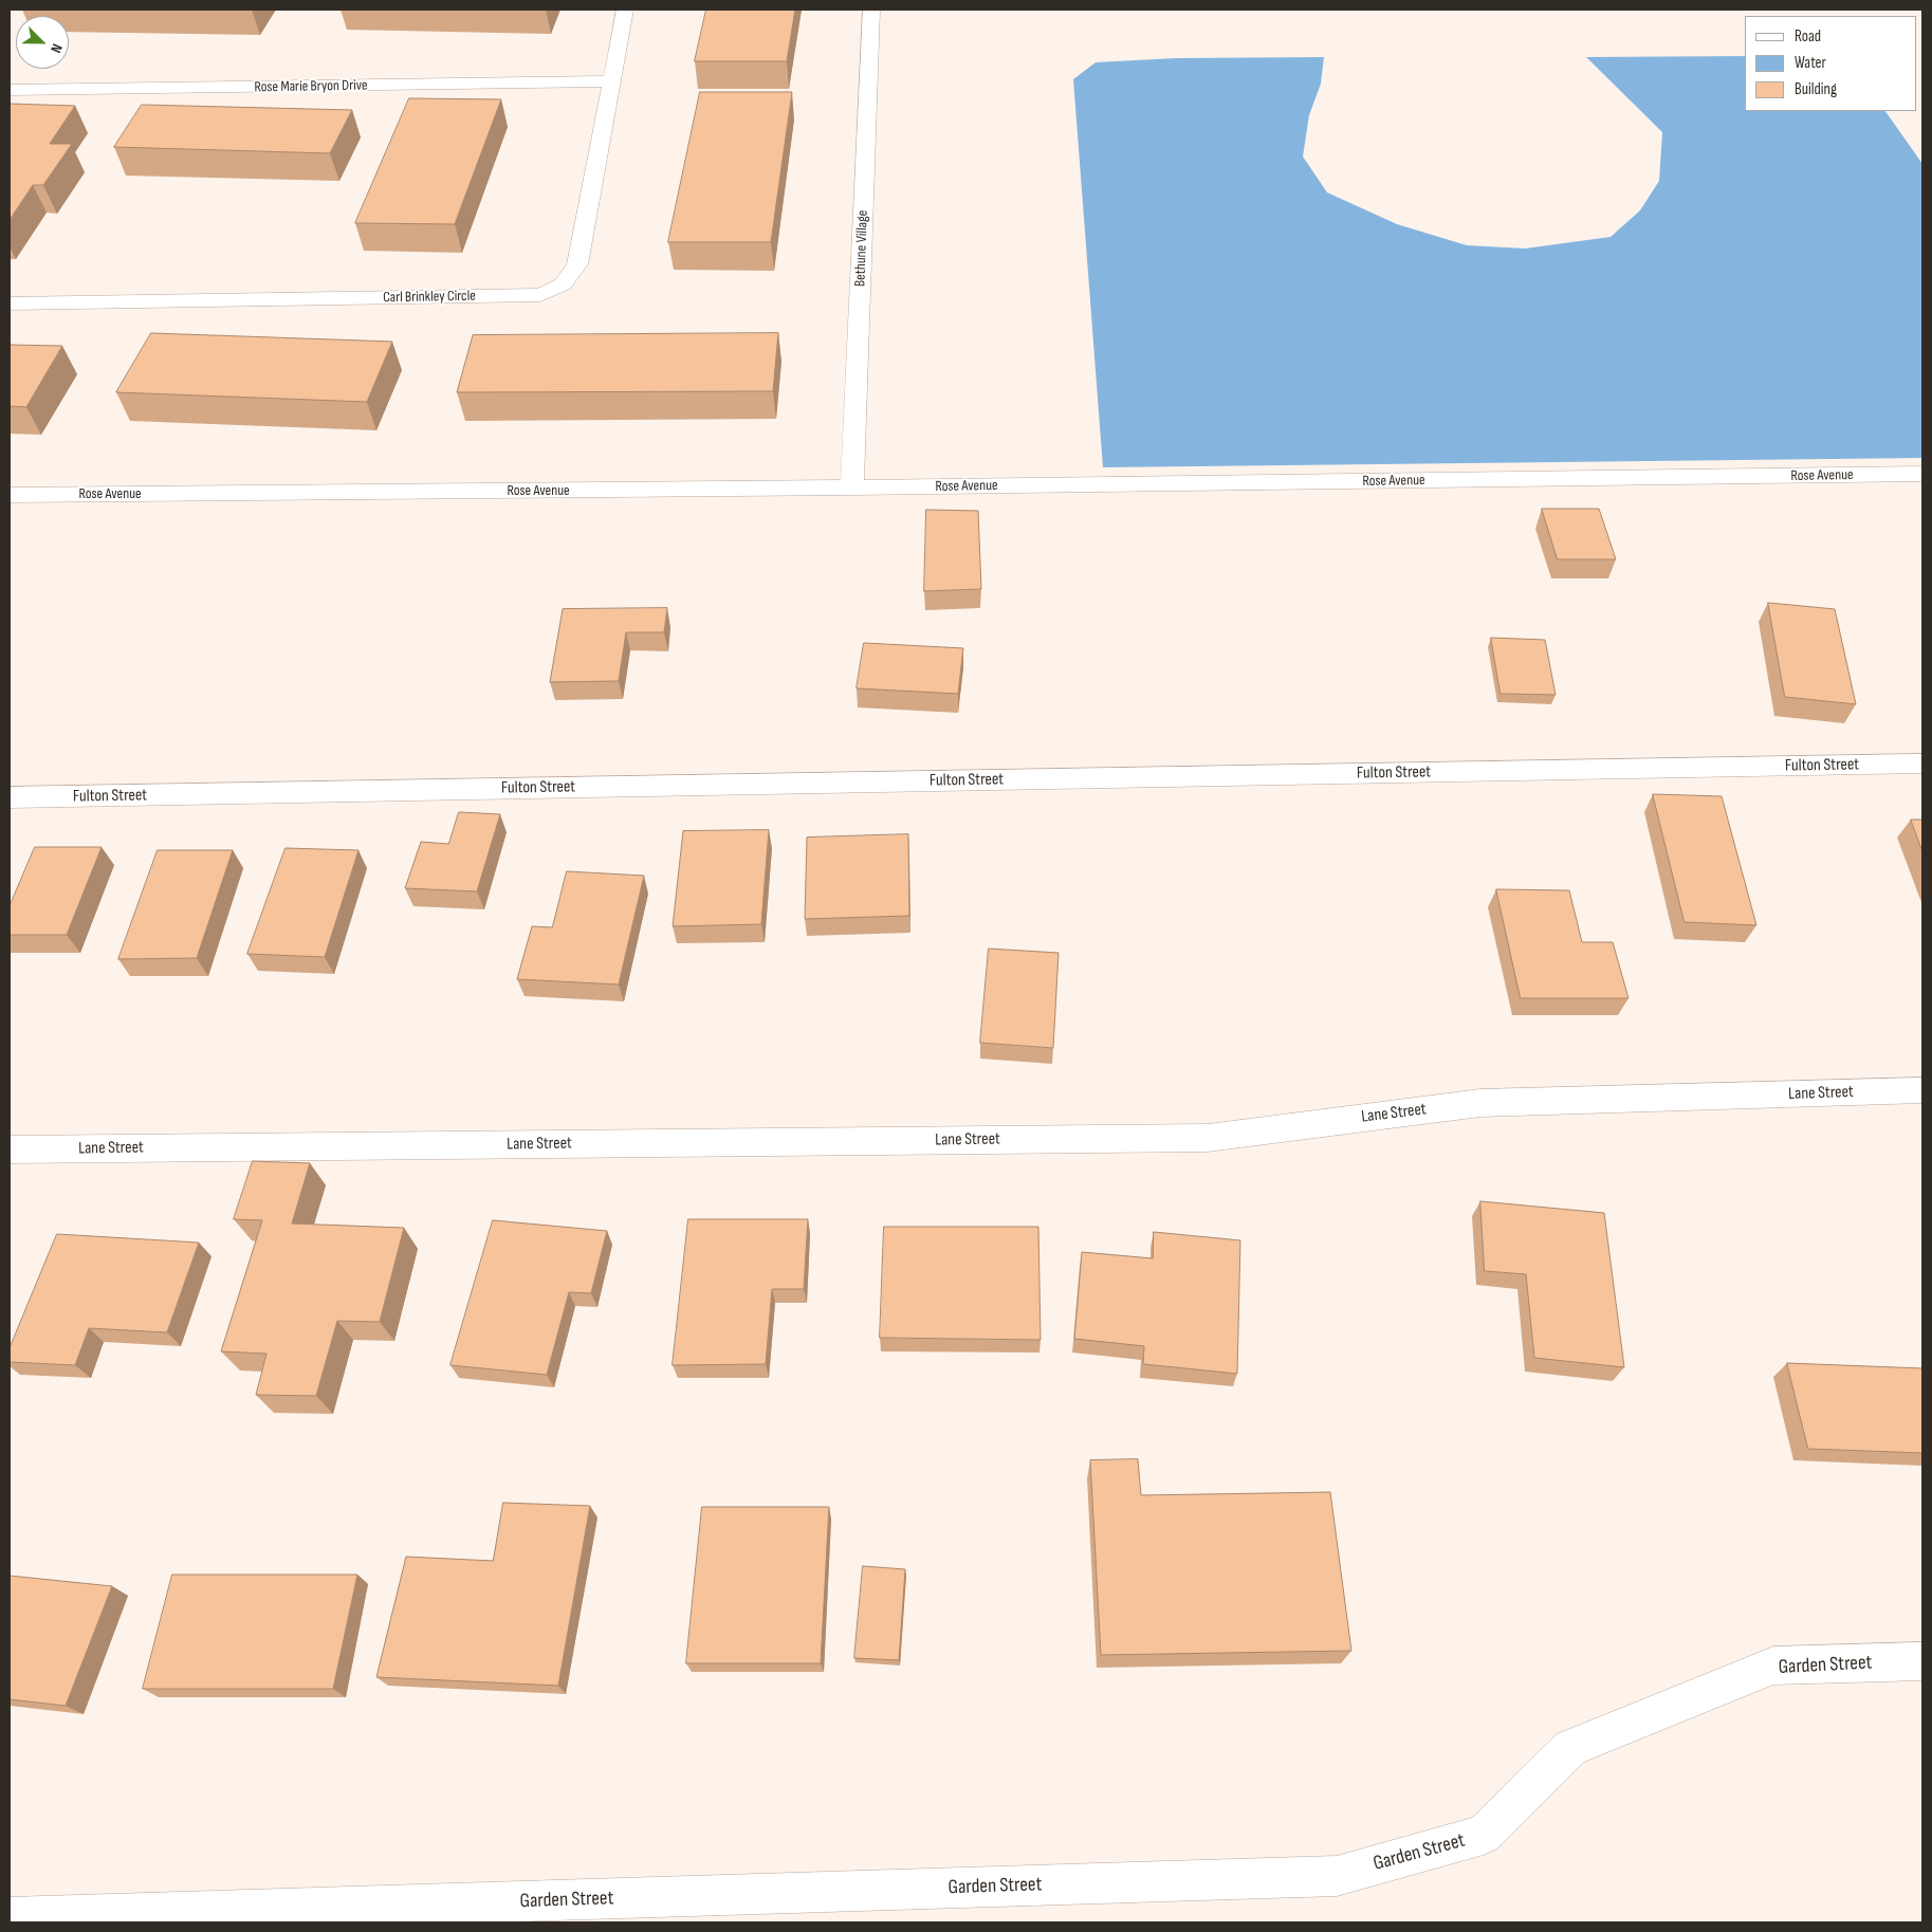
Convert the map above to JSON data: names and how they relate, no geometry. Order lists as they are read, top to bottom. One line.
{"streets":{"street":["Rose Marie Bryon Drive","Bethune Village","Carl Brinkley Circle","Rose Avenue","Fulton Street","Lane Street","Garden Street"]},"crossings":[["Rose Marie Bryon Drive","Carl Brinkley Circle"],["Bethune Village","Rose Avenue"]],"legend":["Road","Water","Building"],"north":"bottom right"}
